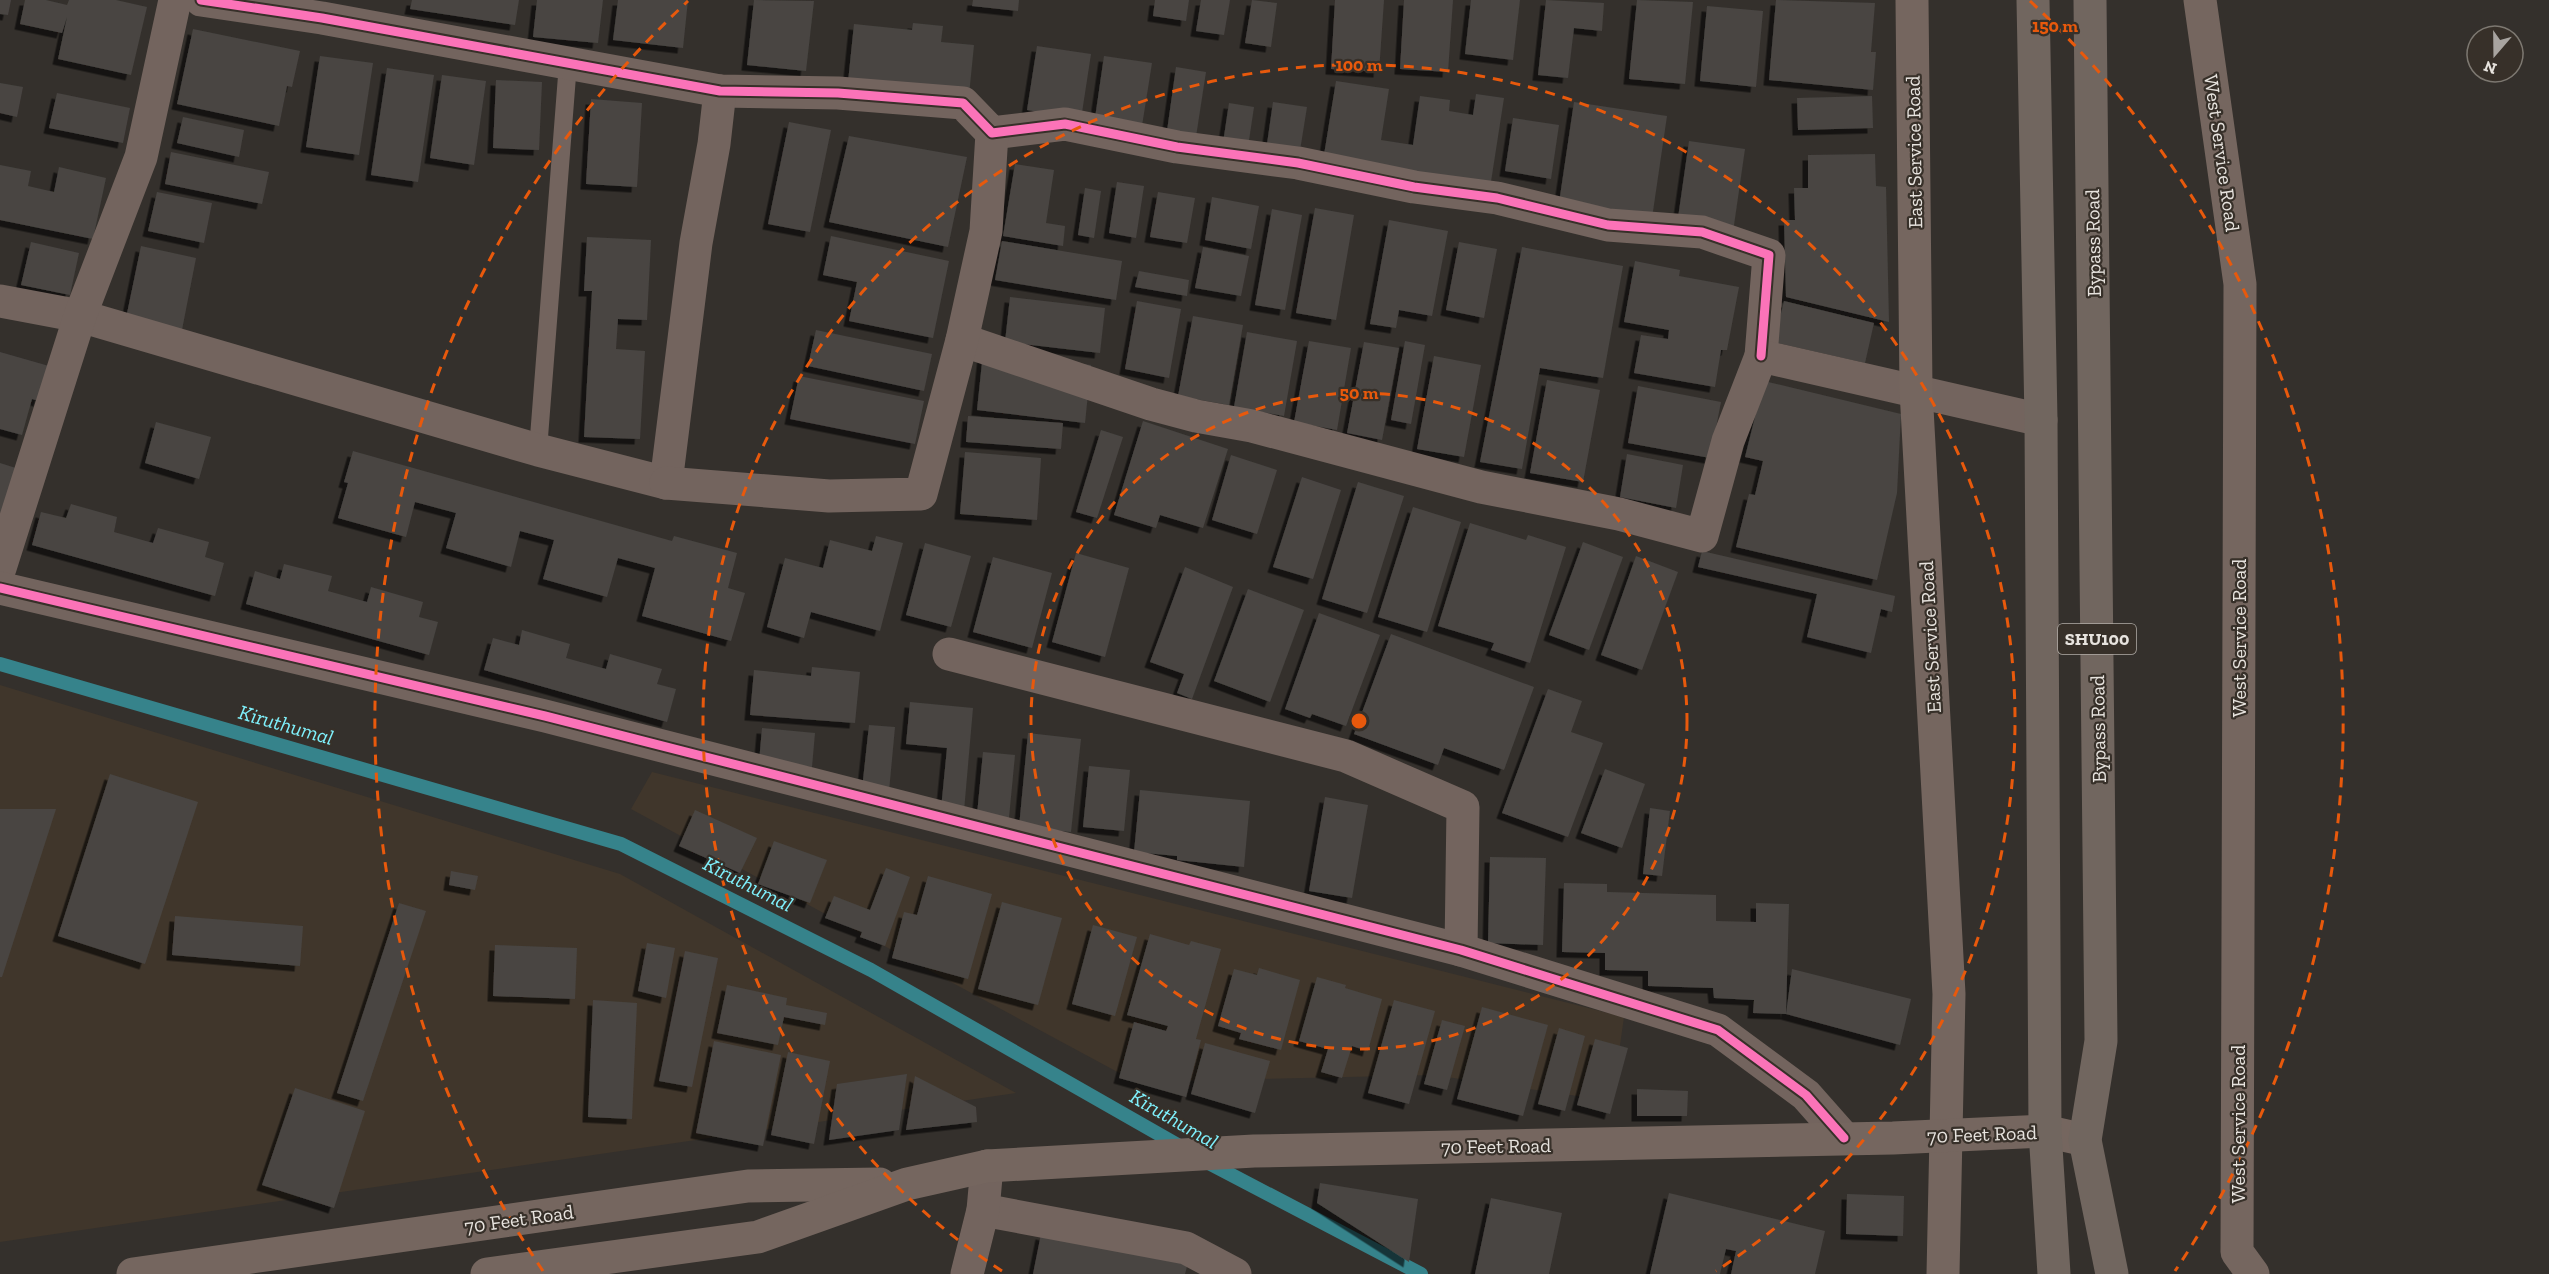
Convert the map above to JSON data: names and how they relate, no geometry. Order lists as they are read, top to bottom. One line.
{"streets":{"main road":["Bypass Road","SHU100"],"street":["East Service Road","West Service Road","70 Feet Road"]},"crossings":[["East Service Road","70 Feet Road"],["Bypass Road","70 Feet Road"],["SHU100","70 Feet Road"]],"water":["Kiruthumal"],"north":"bottom","rings":["150 m","100 m","50 m"]}
